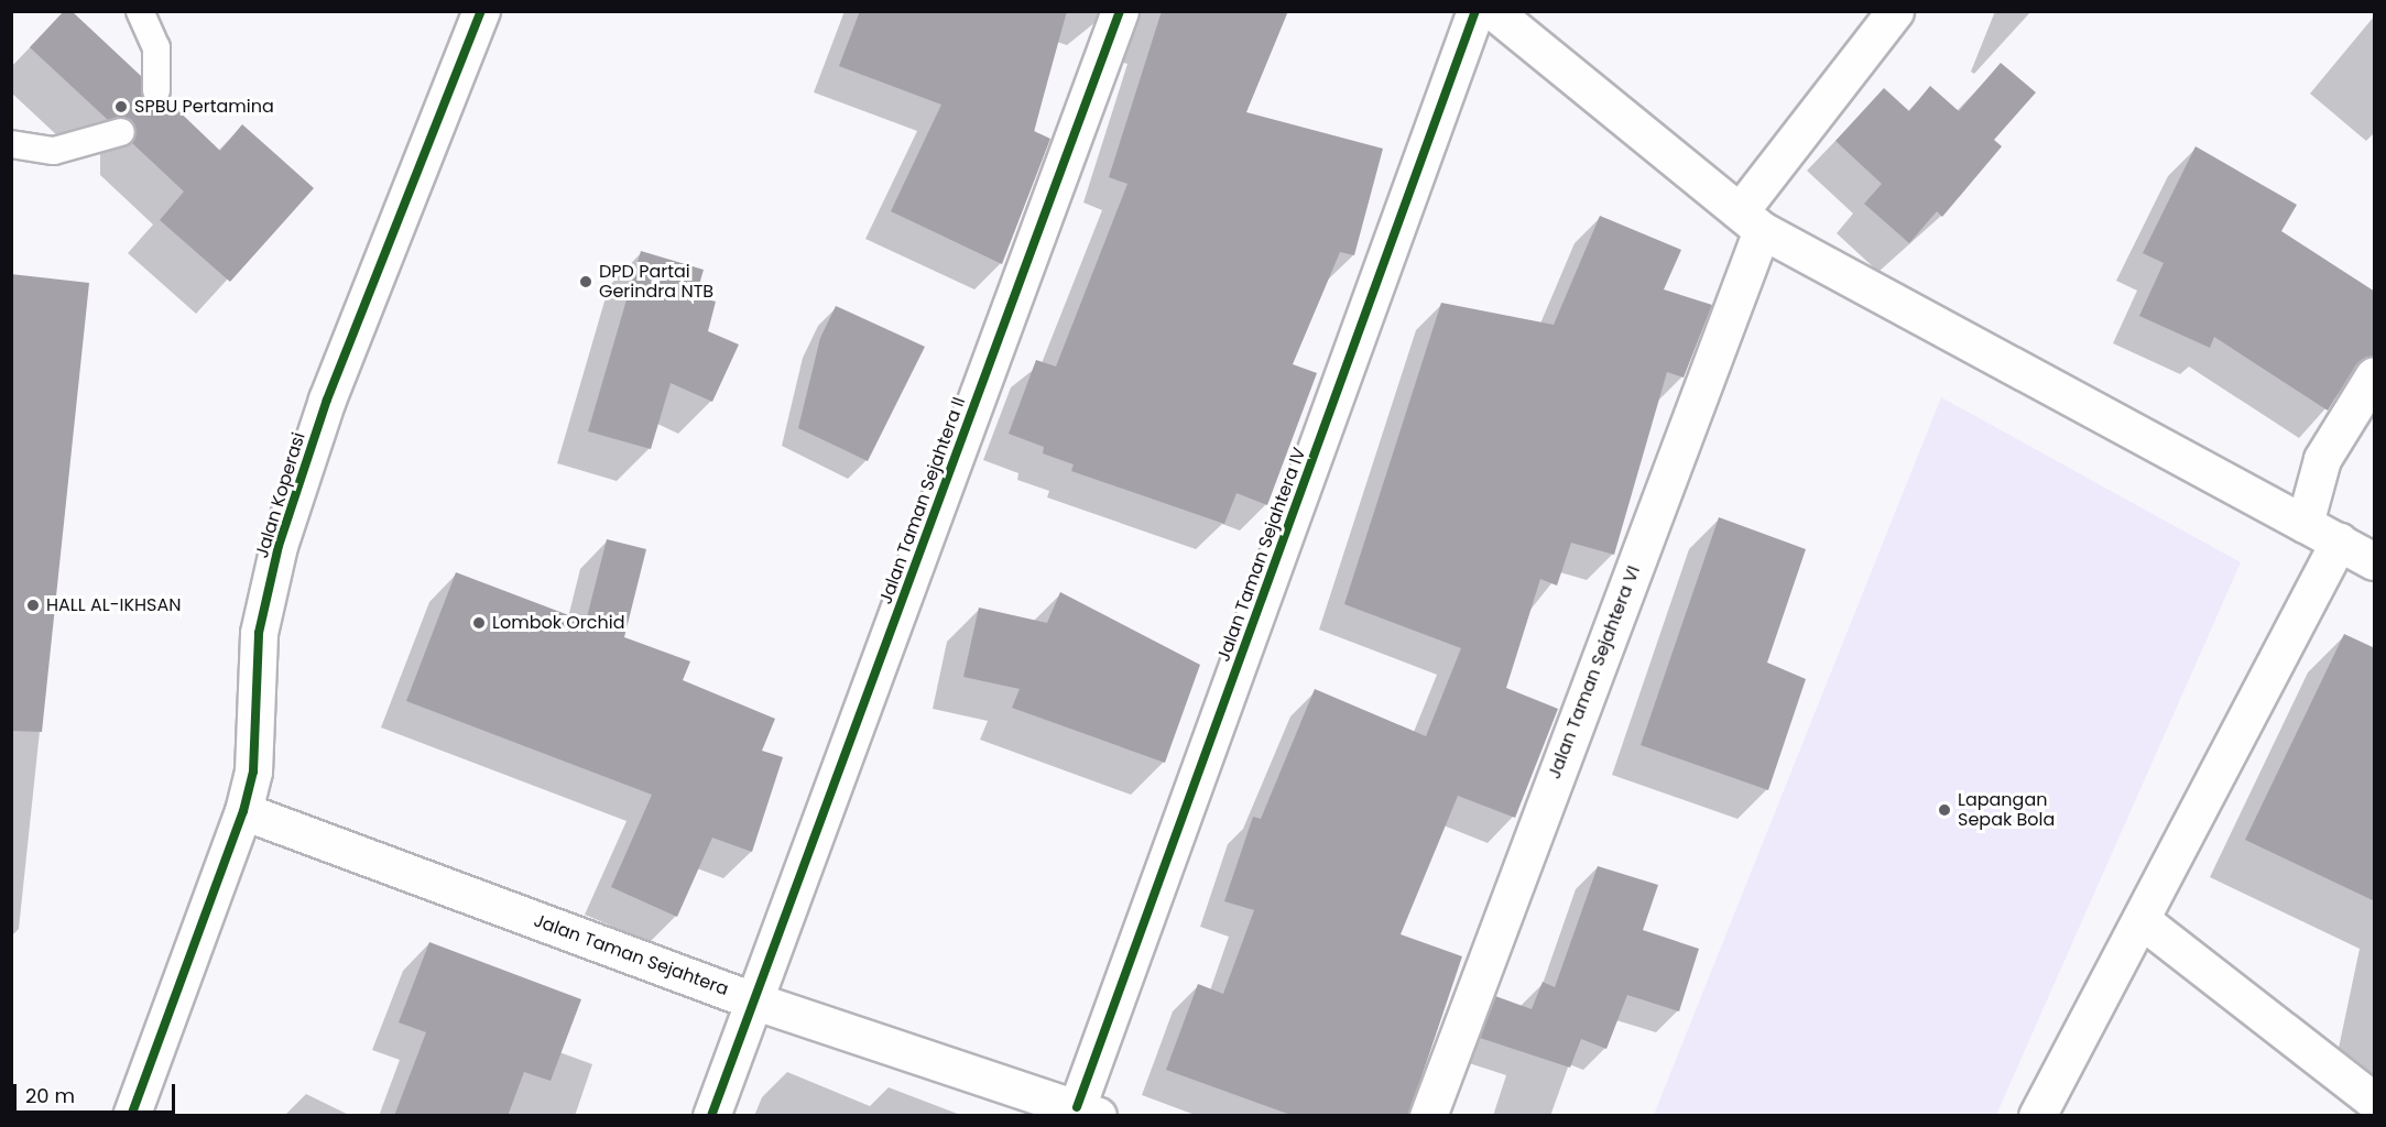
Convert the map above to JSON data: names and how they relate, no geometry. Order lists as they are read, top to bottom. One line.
{"streets":{"street":["Jalan Koperasi","Jalan Taman Sejahtera II","Jalan Taman Sejahtera IV","Jalan Taman Sejahtera VI","Jalan Taman Sejahtera"]},"crossings":[["Jalan Koperasi","Jalan Taman Sejahtera"],["Jalan Taman Sejahtera II","Jalan Taman Sejahtera"],["Jalan Taman Sejahtera IV","Jalan Taman Sejahtera"]],"places":["SPBU Pertamina","DPD Partai Gerindra NTB","HALL AL-IKHSAN","Lombok Orchid","Lapangan Sepak Bola"],"scale_bar":"20 m"}
